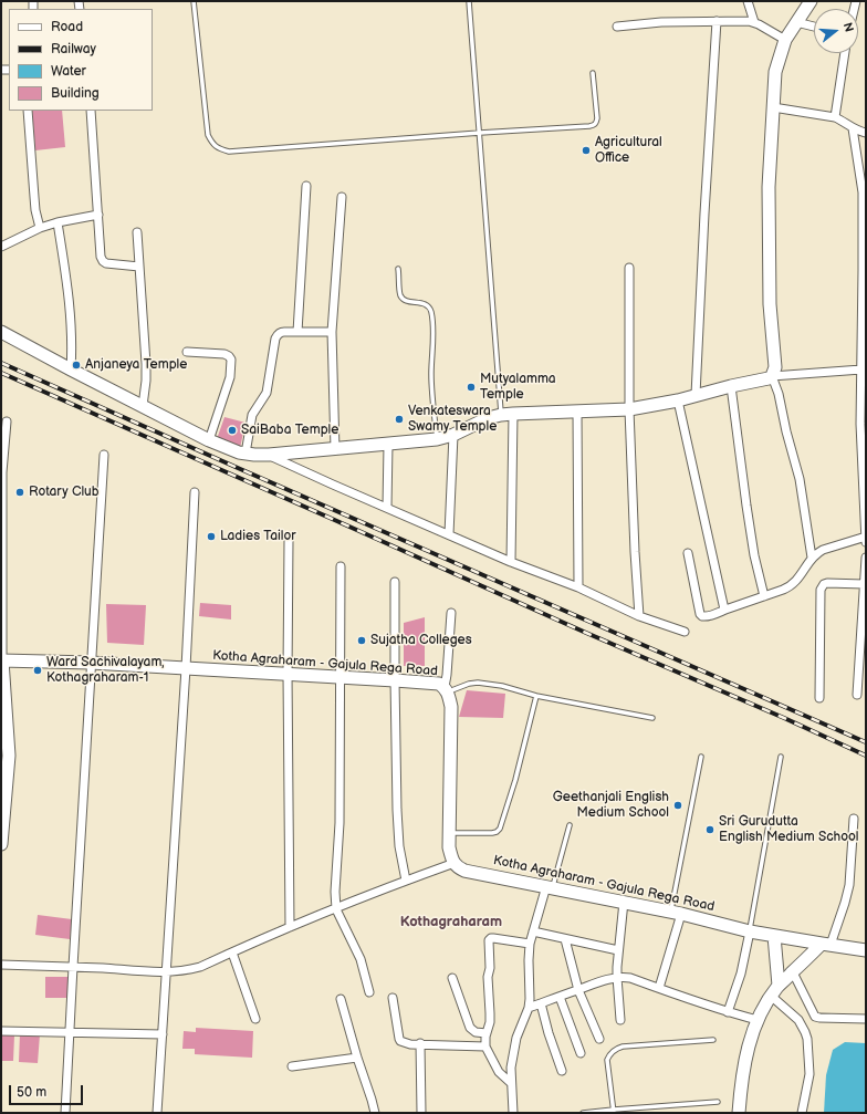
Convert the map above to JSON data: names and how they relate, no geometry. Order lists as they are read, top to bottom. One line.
{"streets":{"street":["Kotha Agraharam - Gajula Rega Road"]},"districts":["Kothagraharam"],"places":["Agricultural Office","Anjaneya Temple","Mutyalamma Temple","Venkateswara Swamy Temple","SaiBaba Temple","Rotary Club","Ladies Tailor","Sujatha Colleges","Ward Sachivalayam, Kothagraharam-1","Geethanjali English Medium School","Sri Gurudutta English Medium School"],"legend":["Road","Railway","Water","Building"],"scale_bar":"50 m","north":"right"}
